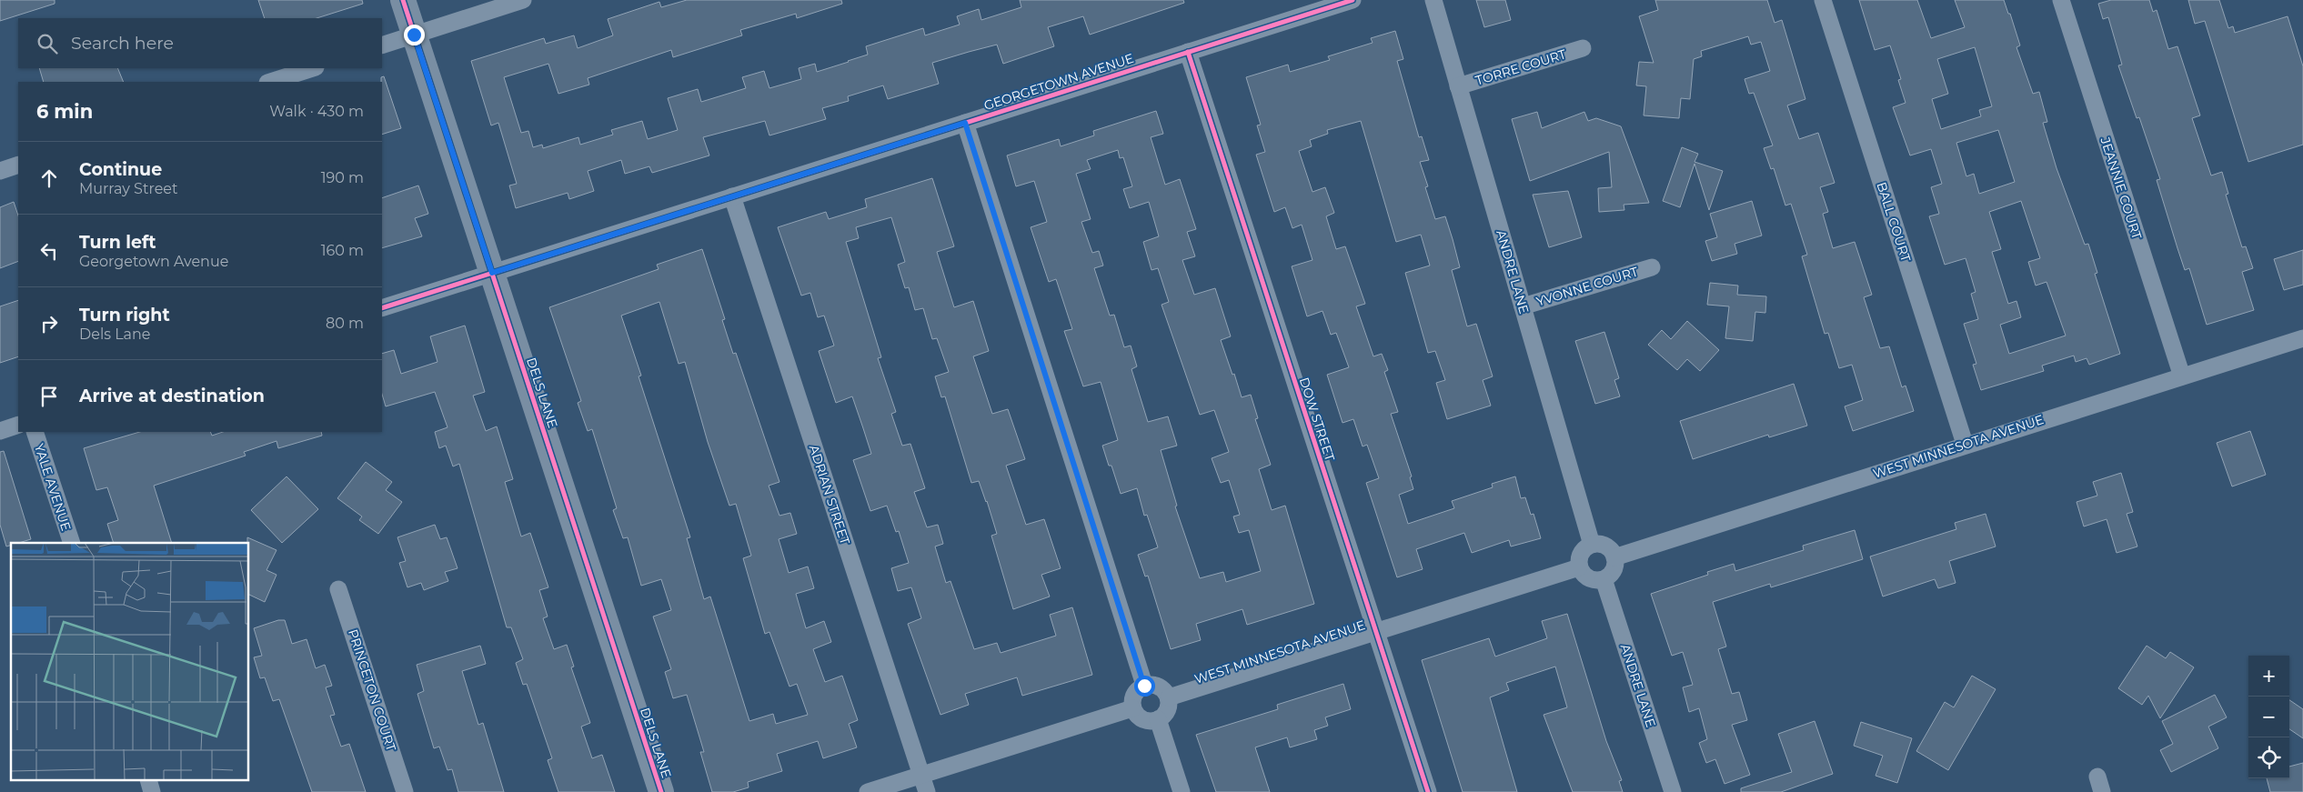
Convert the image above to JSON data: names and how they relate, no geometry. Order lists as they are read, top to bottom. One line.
{"streets":{"street":["TORRE COURT","GEORGETOWN AVENUE","JEANNIE COURT","BALL COURT","ANDRE LANE","YVONNE COURT","DELS LANE","DOW STREET","WEST MINNESOTA AVENUE","YALE AVENUE","ADRIAN STREET","PRINCETON COURT"]},"crossings":[["TORRE COURT","ANDRE LANE"],["GEORGETOWN AVENUE","DELS LANE"],["GEORGETOWN AVENUE","DOW STREET"],["GEORGETOWN AVENUE","ADRIAN STREET"],["JEANNIE COURT","WEST MINNESOTA AVENUE"],["BALL COURT","WEST MINNESOTA AVENUE"],["ANDRE LANE","YVONNE COURT"],["ANDRE LANE","WEST MINNESOTA AVENUE"],["DOW STREET","WEST MINNESOTA AVENUE"]],"page":{"search":"Search here","heading":["6 min","Walk · 430 m"],"list":[["Continue","Murray Street","190 m"],["Turn left","Georgetown Avenue","160 m"],["Turn right","Dels Lane","80 m"],"Arrive at destination"],"map_buttons":["+","−"]}}
